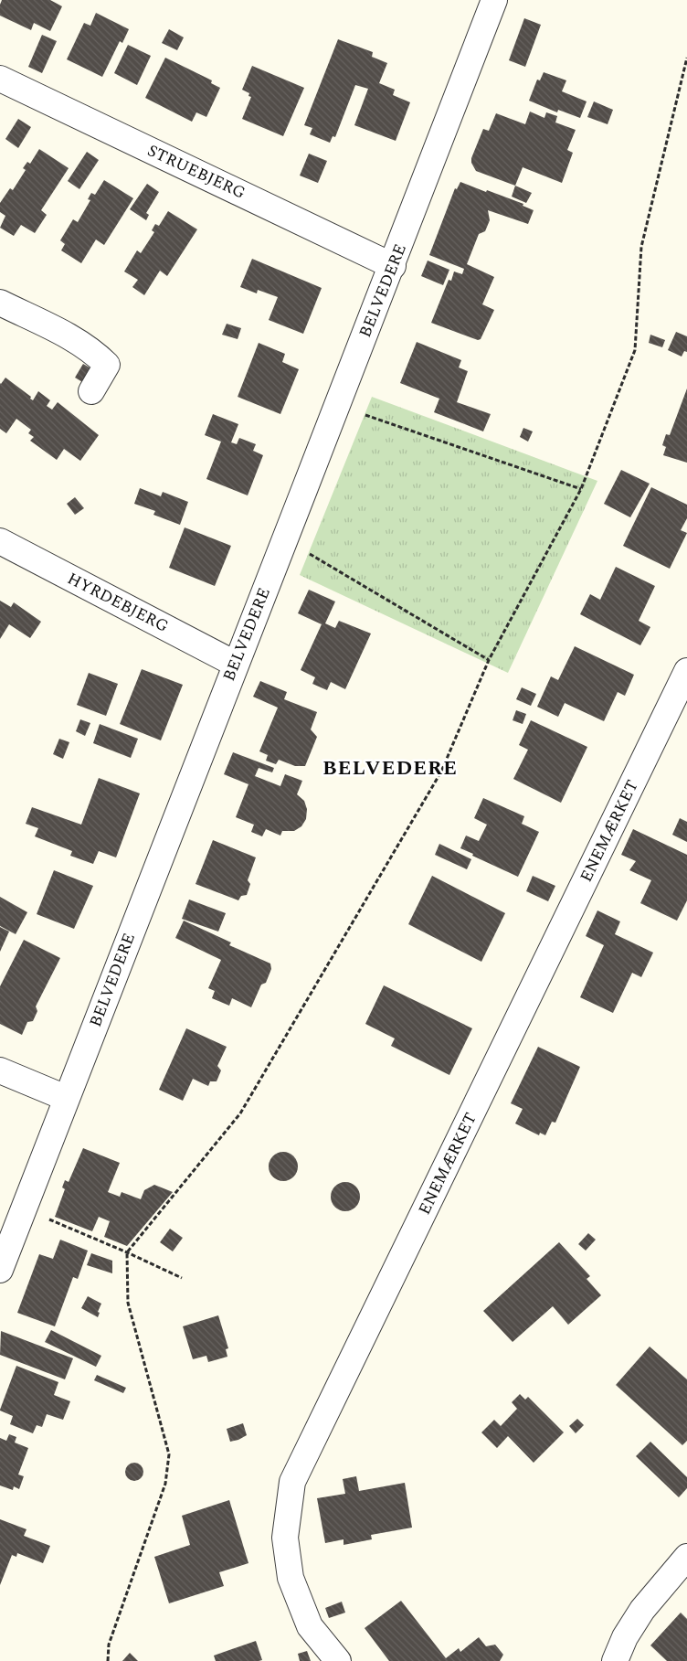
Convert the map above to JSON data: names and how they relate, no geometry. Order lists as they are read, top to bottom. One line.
{"streets":{"street":["STRUEBJERG","BELVEDERE","HYRDEBJERG","ENEMÆRKET"]},"crossings":[["STRUEBJERG","BELVEDERE"],["BELVEDERE","HYRDEBJERG"]],"districts":["BELVEDERE"]}
